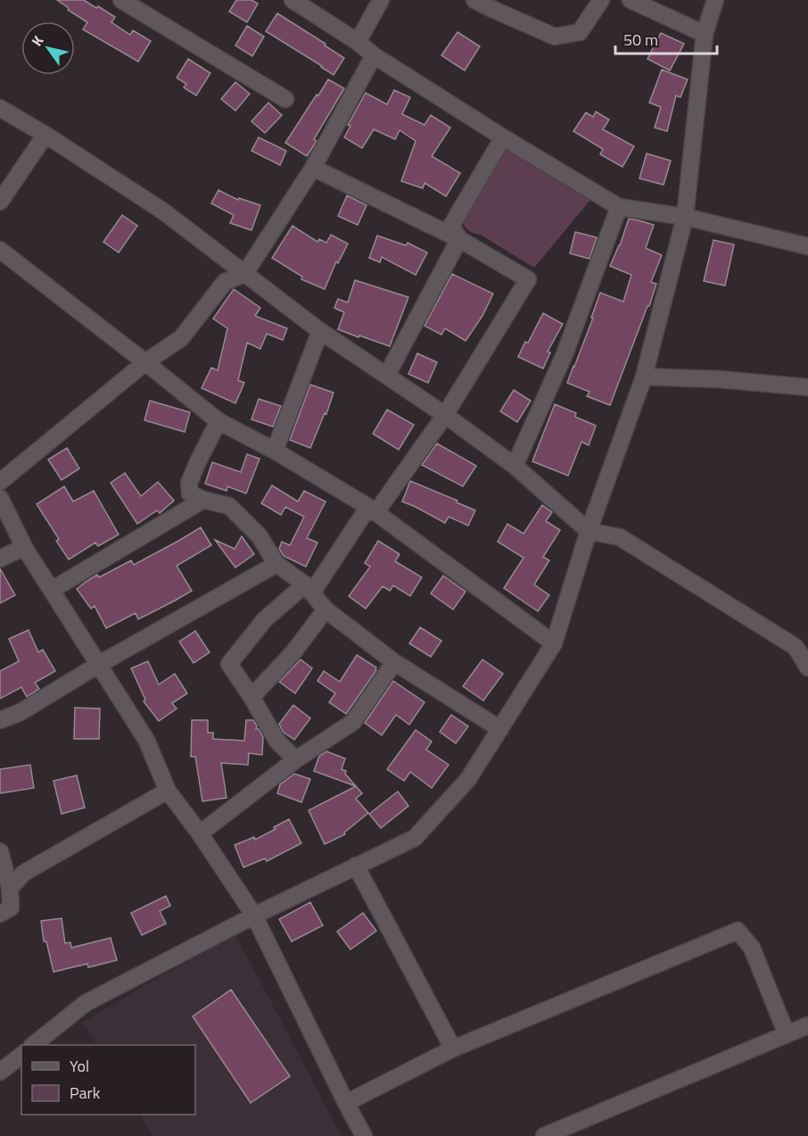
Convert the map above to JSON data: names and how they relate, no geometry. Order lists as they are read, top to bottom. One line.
{"legend":["Yol","Park"],"scale_bar":"50 m","north":"top left"}
